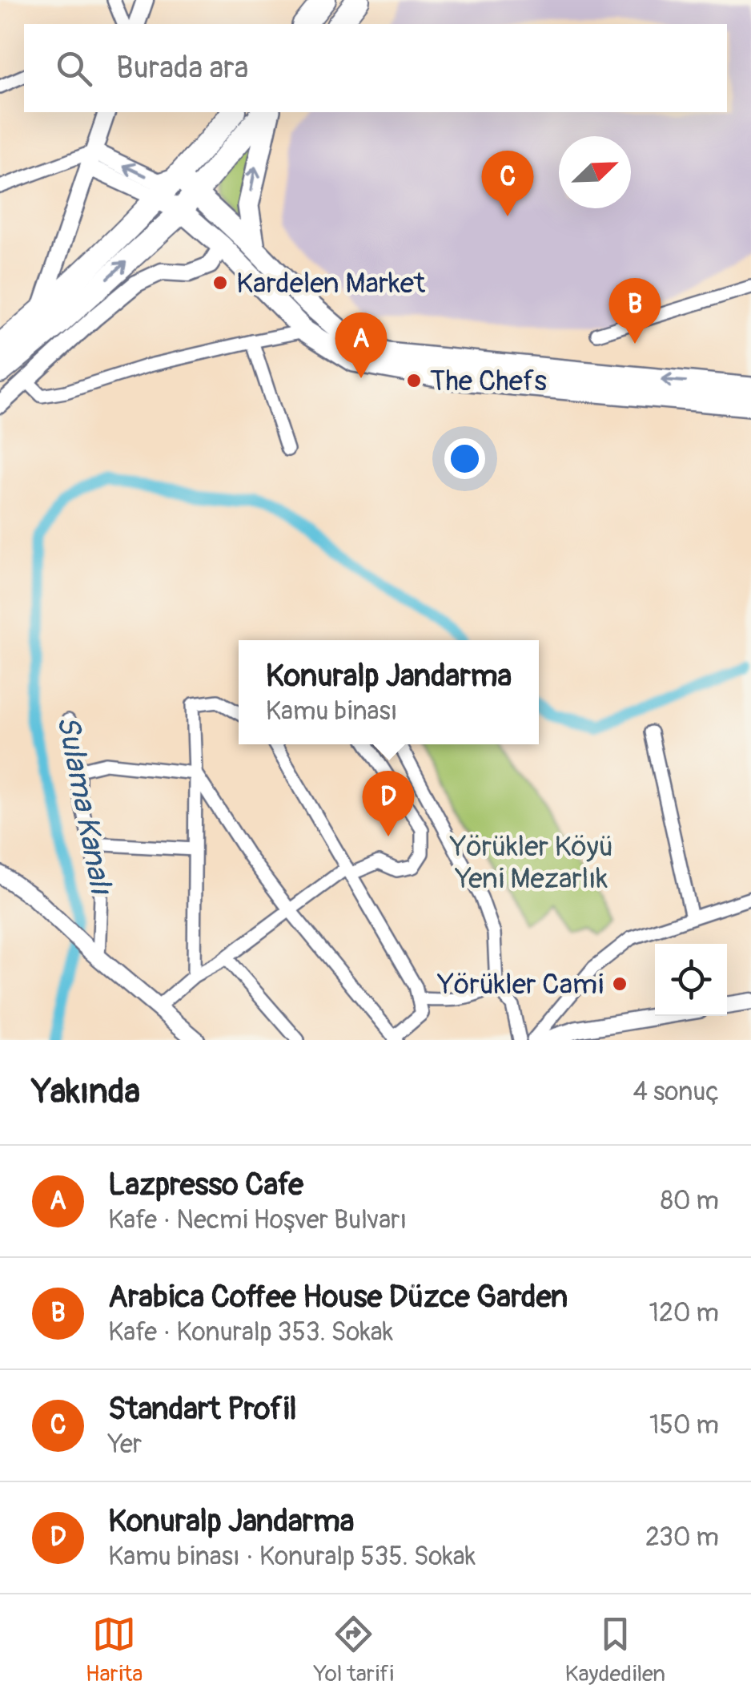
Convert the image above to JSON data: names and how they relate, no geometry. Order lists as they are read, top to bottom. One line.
{"water":["Sulama Kanalı"],"parks":["Yörükler Köyü Yeni Mezarlık"],"places":["Kardelen Market","The Chefs","Yörükler Cami"],"north":"top right","page":{"search":"Burada ara","pins":["C","B","A","D"],"popup":["Konuralp Jandarma","Kamu binası"],"heading":["Yakında","4 sonuç"],"list":[{"mark":"A","name":"Lazpresso Cafe","note":"Kafe · Necmi Hoşver Bulvarı","value":"80 m"},{"mark":"B","name":"Arabica Coffee House Düzce Garden","note":"Kafe · Konuralp 353. Sokak","value":"120 m"},{"mark":"C","name":"Standart Profil","note":"Yer","value":"150 m"},{"mark":"D","name":"Konuralp Jandarma","note":"Kamu binası · Konuralp 535. Sokak","value":"230 m"}],"nav":["Harita","Yol tarifi","Kaydedilen"]}}
